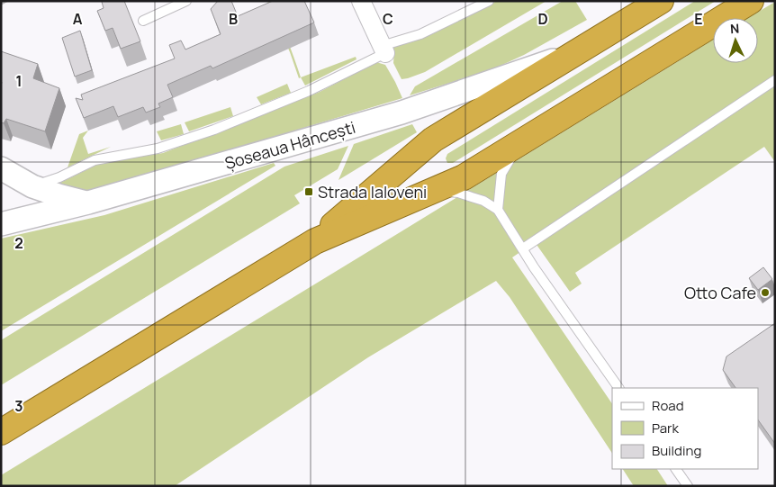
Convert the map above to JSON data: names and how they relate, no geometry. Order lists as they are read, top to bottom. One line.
{"streets":{"highway":["Șoseaua Hâncești"]},"places":{"transit":["Strada Ialoveni"],"other":["Otto Cafe"]},"legend":["Road","Park","Building"],"north":"top","grid":{"columns":["A","B","C","D","E"],"rows":["1","2","3"]}}
